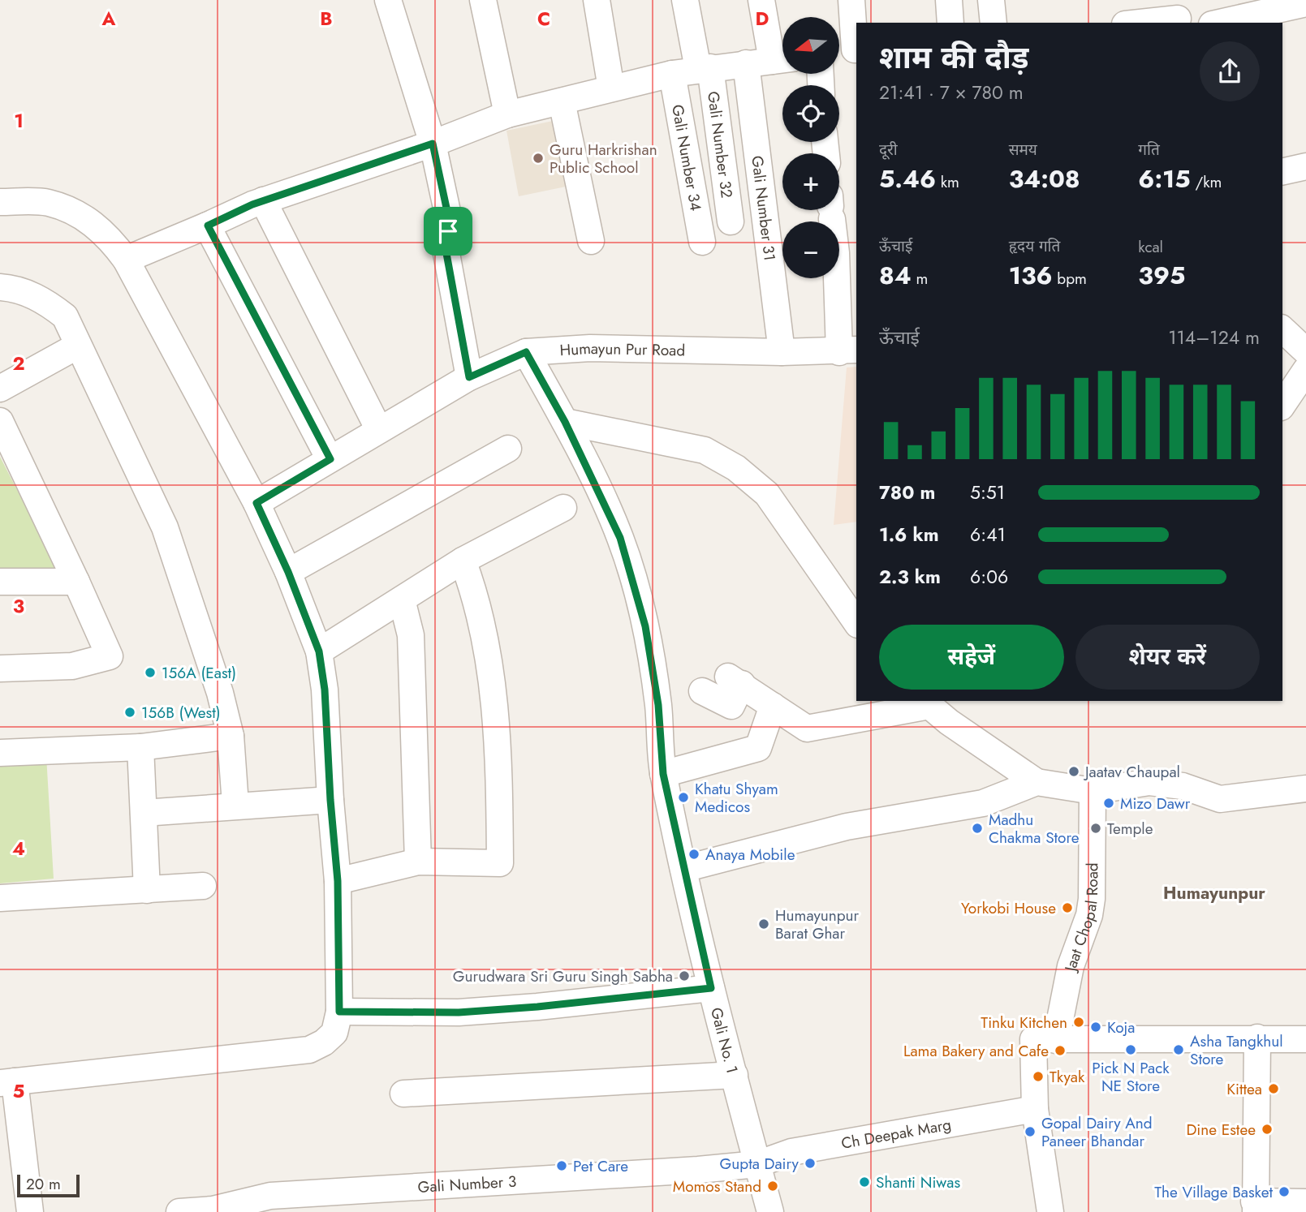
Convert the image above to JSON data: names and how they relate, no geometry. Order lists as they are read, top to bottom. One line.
{"streets":{"street":["Gali Number 32","Gali Number 34","Gali Number 31","Humayun Pur Road","Jaat Chopal Road","Gali No. 1","Ch Deepak Marg","Gali Number 3"]},"crossings":[["Gali Number 31","Humayun Pur Road"],["Humayun Pur Road","Gali No. 1"],["Gali No. 1","Ch Deepak Marg"],["Gali No. 1","Gali Number 3"],["Ch Deepak Marg","Gali Number 3"]],"districts":["Humayunpur"],"places":["Guru Harkrishan Public School","156A (East)","156B (West)","Jaatav Chaupal","Khatu Shyam Medicos","Mizo Dawr","Madhu Chakma Store","Temple","Anaya Mobile","Yorkobi House","Humayunpur Barat Ghar","Gurudwara Sri Guru Singh Sabha","Tinku Kitchen","Koja","Pick N Pack NE Store","Asha Tangkhul Store","Lama Bakery and Cafe","Tkyak","Kittea","Dine Estee","Gopal Dairy And Paneer Bhandar","Gupta Dairy","Pet Care","Shanti Niwas","Momos Stand","The Village Basket"],"scale_bar":"20 m","north":"left","page":{"map_buttons":["+","−"],"heading":["शाम की दौड़","21:41 · 7 × 780 m"],"stats":[["दूरी","5.46 km"],["समय","34:08"],["गति","6:15 /km"],["ऊँचाई","84 m"],["हृदय गति","136 bpm"],["kcal","395"]],"chart":["ऊँचाई","114–124 m"],"list":[{"name":"780 m","note":"5:51"},{"name":"1.6 km","note":"6:41"},{"name":"2.3 km","note":"6:06"}],"buttons":["सहेजें","शेयर करें"],"scale":"20 m"},"grid":{"columns":["A","B","C","D"],"rows":["1","2","3","4","5"]}}
